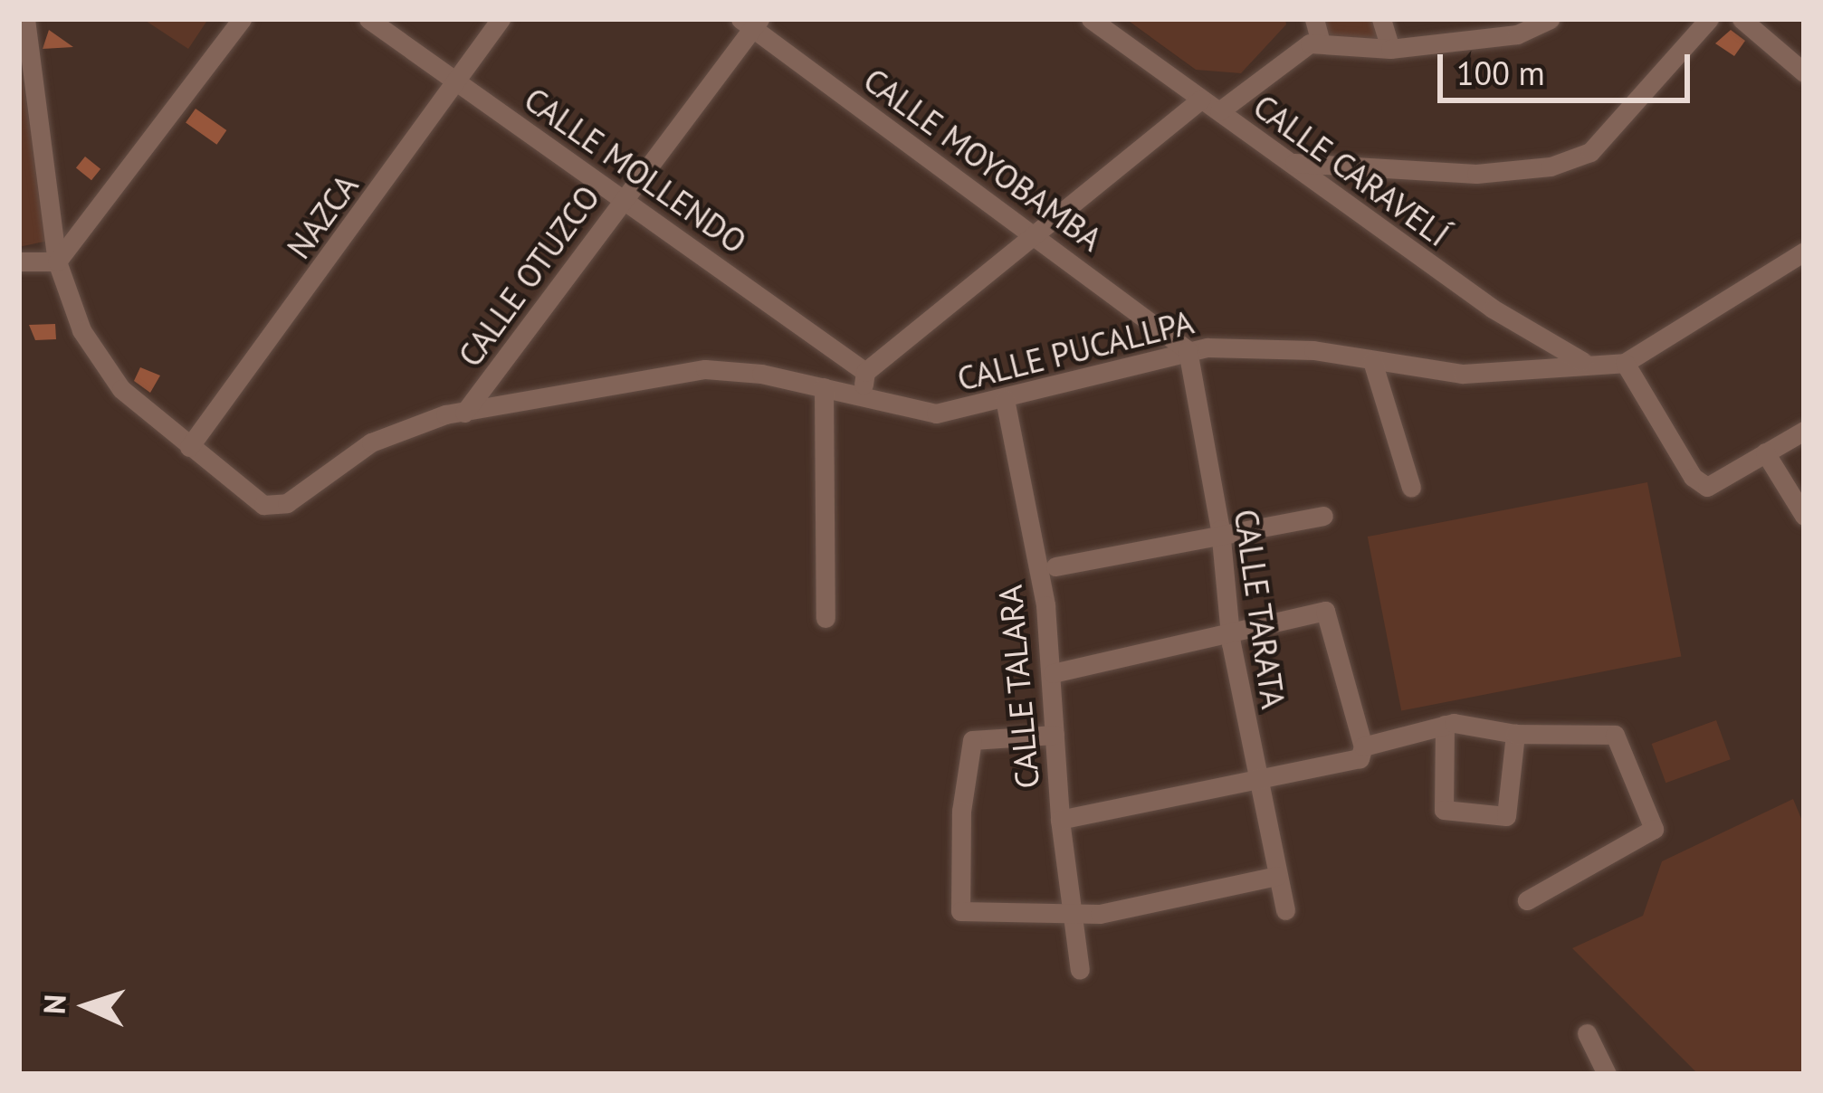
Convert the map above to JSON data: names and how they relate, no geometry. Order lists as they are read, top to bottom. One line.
{"streets":{"street":["CALLE MOYOBAMBA","CALLE MOLLENDO","CALLE CARAVELÍ","NAZCA","CALLE OTUZCO","CALLE PUCALLPA","CALLE TARATA","CALLE TALARA"]},"crossings":[["CALLE MOYOBAMBA","CALLE OTUZCO"],["CALLE MOYOBAMBA","CALLE PUCALLPA"],["CALLE MOYOBAMBA","CALLE TARATA"],["CALLE MOLLENDO","NAZCA"],["CALLE MOLLENDO","CALLE OTUZCO"],["CALLE CARAVELÍ","CALLE PUCALLPA"],["NAZCA","CALLE PUCALLPA"],["CALLE OTUZCO","CALLE PUCALLPA"],["CALLE PUCALLPA","CALLE TARATA"],["CALLE PUCALLPA","CALLE TALARA"]],"scale_bar":"100 m","north":"left"}
